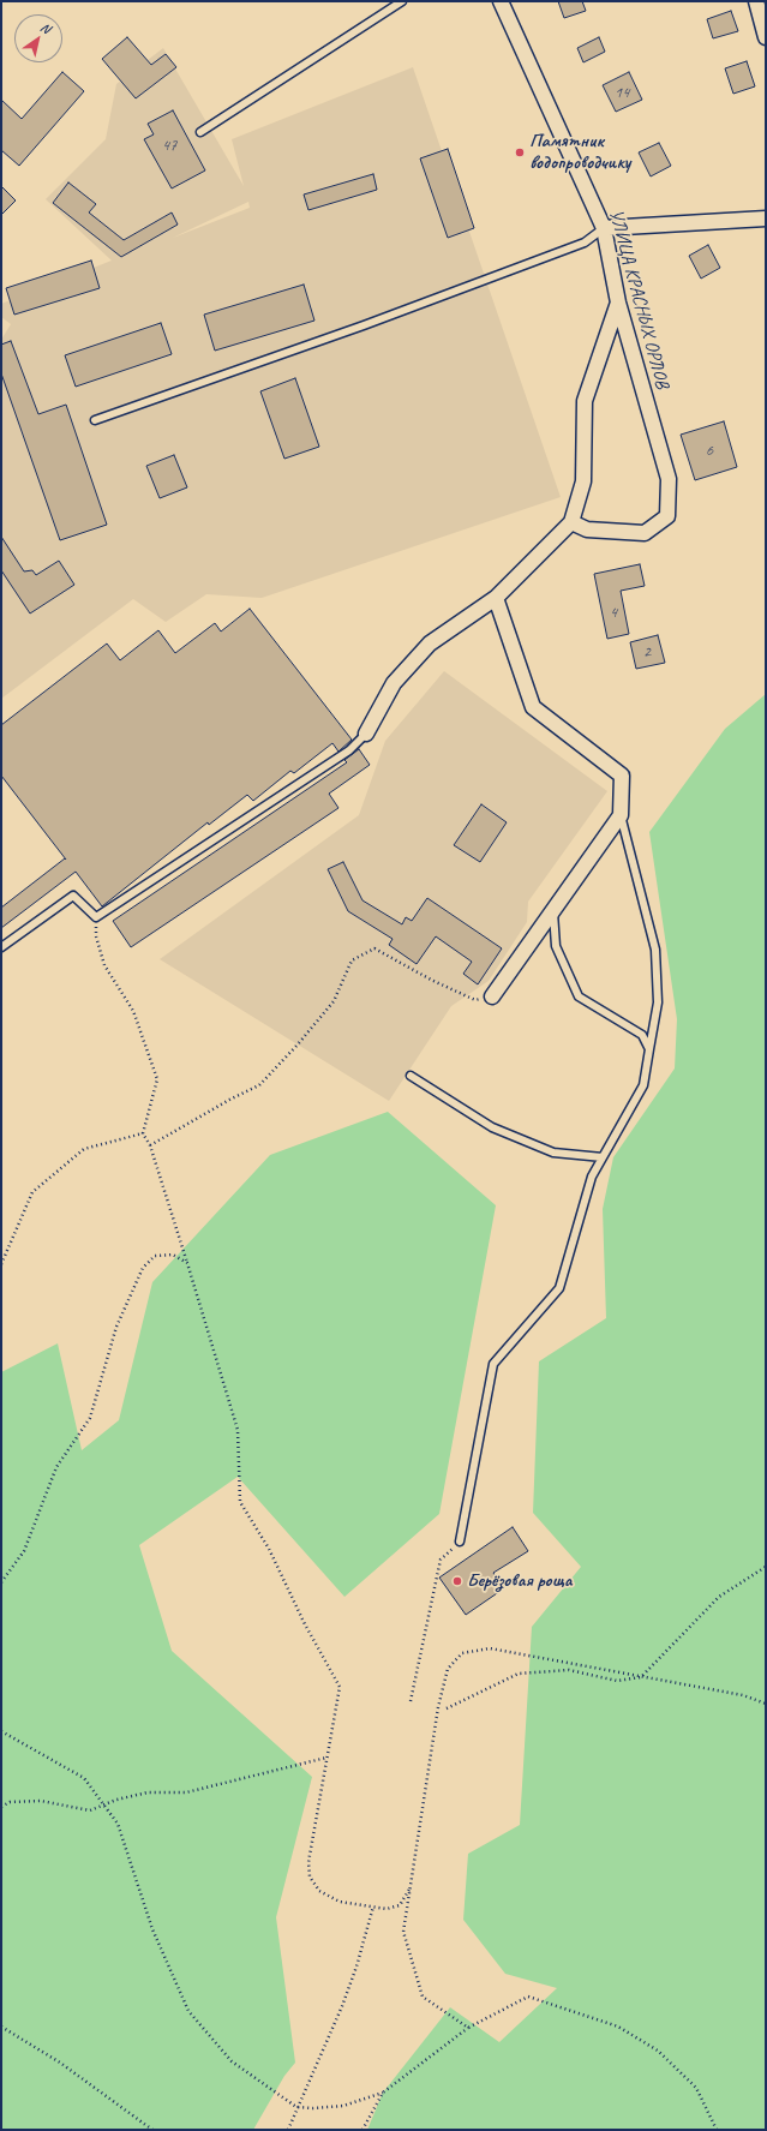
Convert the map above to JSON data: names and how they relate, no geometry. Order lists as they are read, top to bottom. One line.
{"streets":{"street":["УЛИЦА КРАСНЫХ ОРЛОВ"]},"places":["Памятник водопроводчику","Берёзовая роща"],"house_numbers":["14","47","6","4","2"],"north":"top right"}
